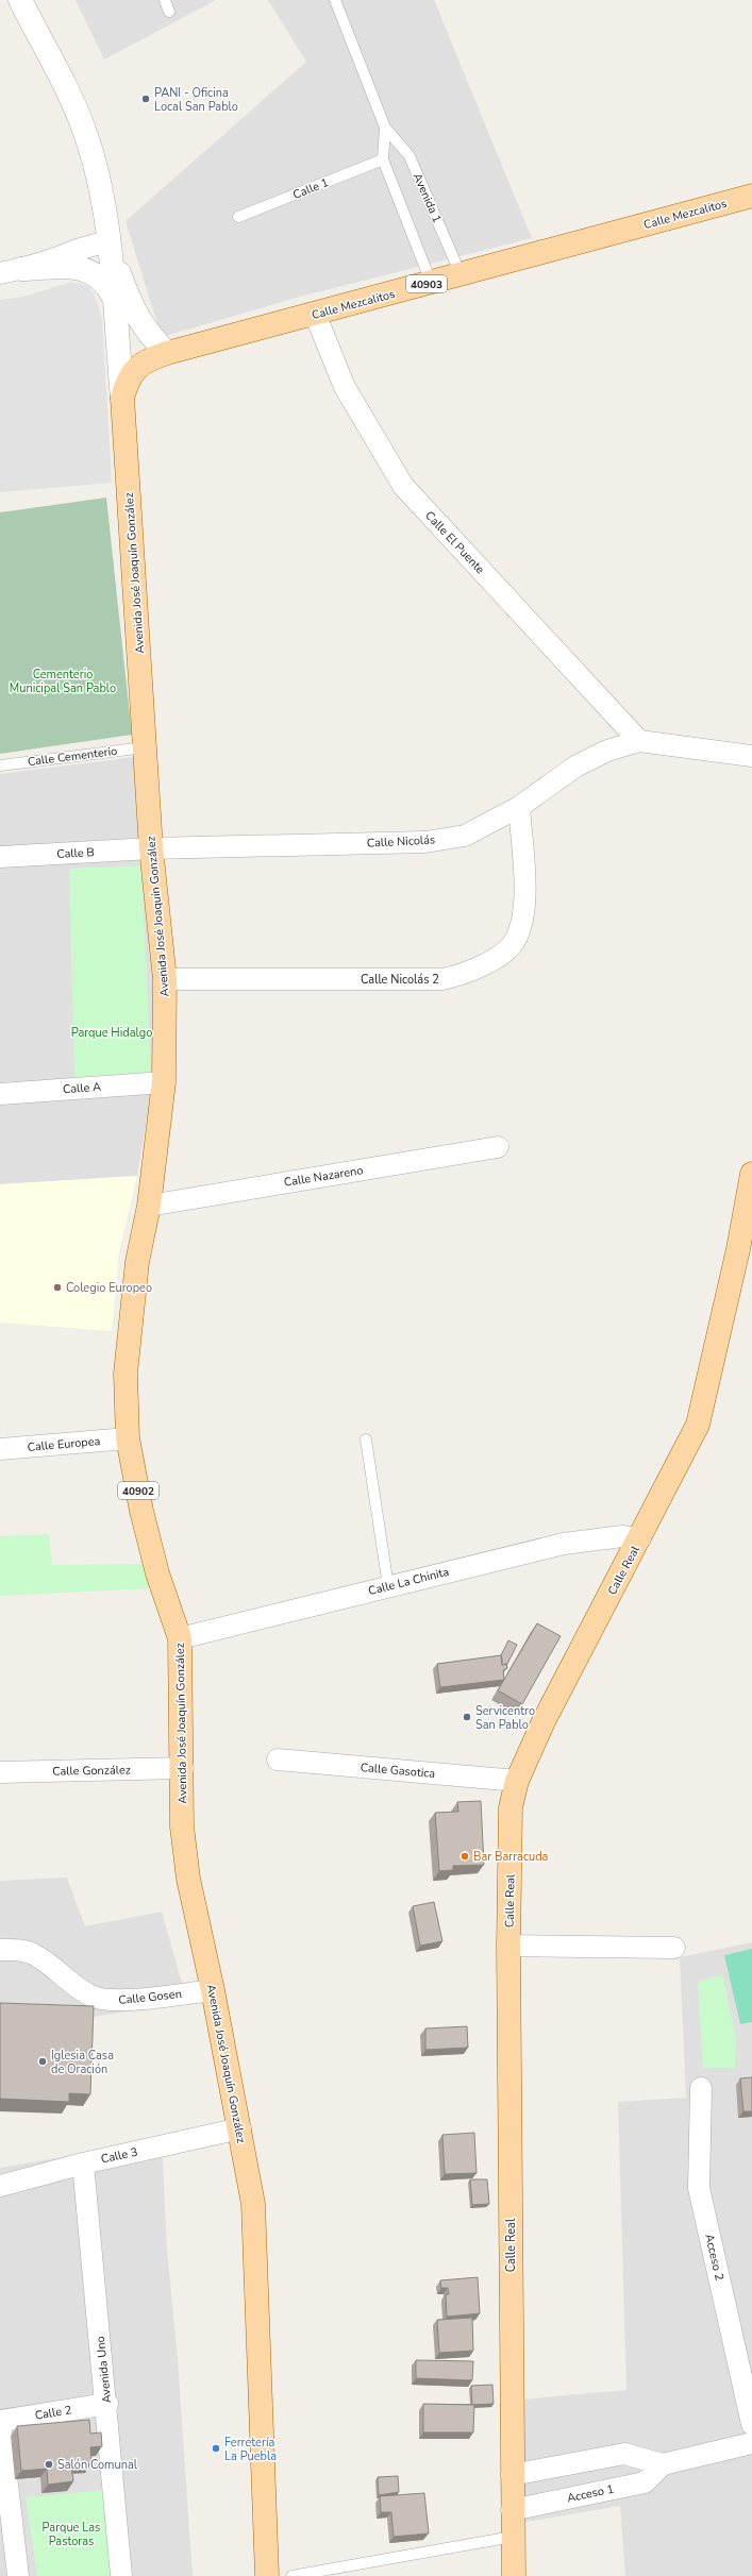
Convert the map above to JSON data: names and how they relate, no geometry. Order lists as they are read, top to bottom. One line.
{"streets":{"main road":["Calle Mezcalitos","40903","Avenida José Joaquín González","40902","Calle Real"],"street":["Calle El Puente","Calle Nicolás","Calle B","Calle Nicolás 2","Calle A","Calle Nazareno","Calle Europea","Calle La Chinita","Calle González","Calle Gasotica","Calle Gosen","Calle 3","Acceso 2","Avenida Uno","Calle 2","Acceso 1"],"lane":["Calle 1","Avenida 1","Calle Cementerio"]},"crossings":[["Calle 1","Avenida 1"],["Avenida 1","Calle Mezcalitos"],["Calle Mezcalitos","Calle El Puente"],["Calle Mezcalitos","Avenida José Joaquín González"],["Calle El Puente","Calle Nicolás"],["Avenida José Joaquín González","Calle Cementerio"],["Avenida José Joaquín González","Calle Nicolás"],["Avenida José Joaquín González","Calle B"],["Avenida José Joaquín González","Calle Nicolás 2"],["Avenida José Joaquín González","Calle A"],["Avenida José Joaquín González","Calle Nazareno"],["Avenida José Joaquín González","Calle Europea"],["Avenida José Joaquín González","Calle La Chinita"],["Avenida José Joaquín González","Calle González"],["Avenida José Joaquín González","Calle Gosen"],["Avenida José Joaquín González","Calle 3"],["Calle Nicolás","Calle B"],["Calle Nicolás","Calle Nicolás 2"],["Calle Real","Calle La Chinita"],["Calle Real","Calle Gasotica"],["Calle Real","Acceso 1"],["Calle 3","Avenida Uno"],["Avenida Uno","Calle 2"]],"parks":["Cementerio Municipal San Pablo","Parque Hidalgo","Parque Las Pastoras"],"places":["PANI - Oficina Local San Pablo","Colegio Europeo","Servicentro San Pablo","Bar Barracuda","Iglesia Casa de Oración","Ferretería La Puebla","Salón Comunal"]}
